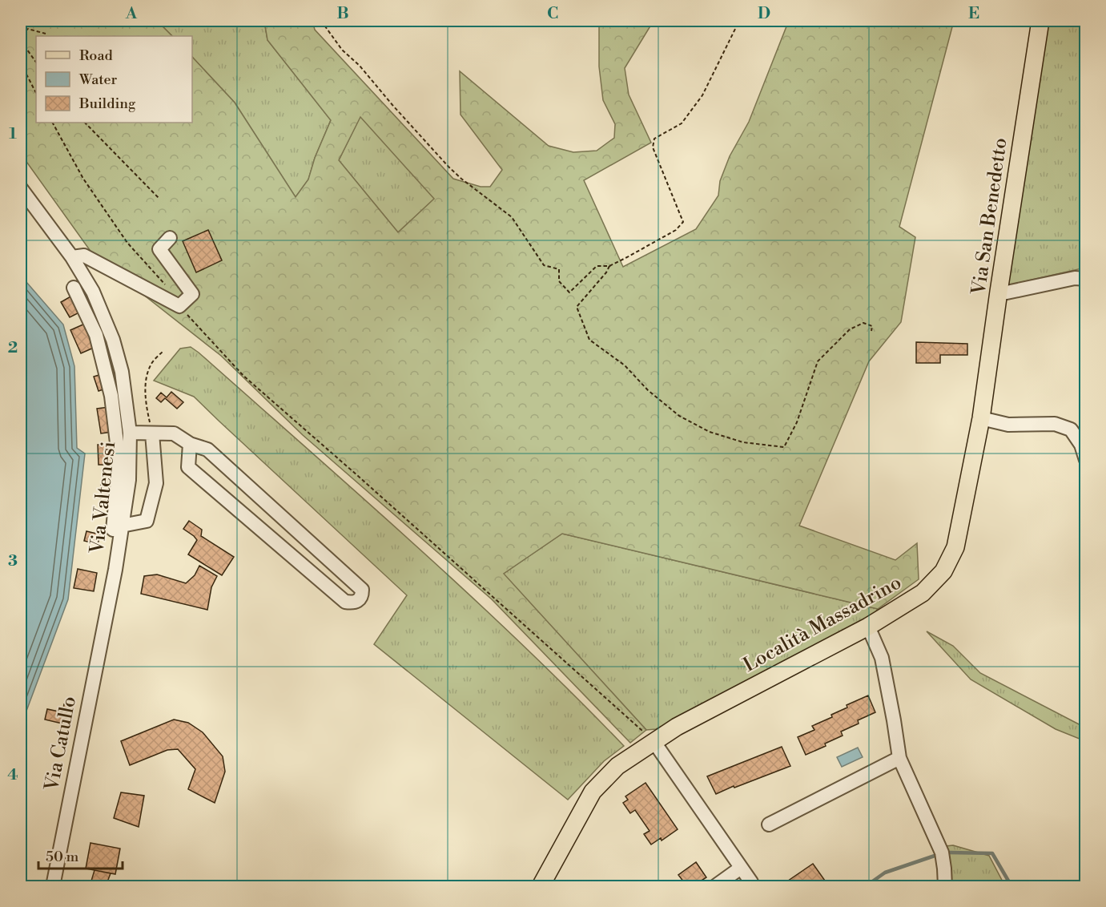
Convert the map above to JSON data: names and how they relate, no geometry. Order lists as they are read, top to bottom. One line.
{"streets":{"main road":["Via San Benedetto","Località Massadrino"],"street":["Via Valtenesi","Via Catullo"]},"crossings":[["Via San Benedetto","Località Massadrino"],["Via Valtenesi","Via Catullo"]],"legend":["Road","Water","Building"],"scale_bar":"50 m","grid":{"columns":["A","B","C","D","E"],"rows":["1","2","3","4"]}}
